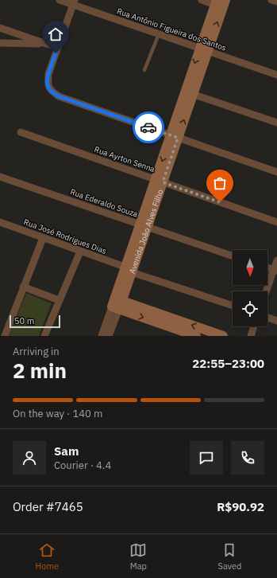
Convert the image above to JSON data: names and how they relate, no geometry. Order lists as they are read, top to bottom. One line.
{"streets":{"street":["Rua Antônio Figueira dos Santos","Rua Ayrton Senna","Rua Ederaldo Souza","Avenida João Alves Filho","Rua José Rodrigues Dias"]},"crossings":[["Rua Antônio Figueira dos Santos","Avenida João Alves Filho"],["Rua Ayrton Senna","Avenida João Alves Filho"],["Rua Ederaldo Souza","Avenida João Alves Filho"],["Avenida João Alves Filho","Rua José Rodrigues Dias"]],"scale_bar":"50 m","north":"bottom","page":{"scale":"50 m","heading":["2 min","Arriving in","22:55–23:00"],"panel":["Sam","Courier · 4.4","Order #7465","R$90.92"],"bar":"On the way · 140 m","tabs":["Home","Map","Saved"]}}
